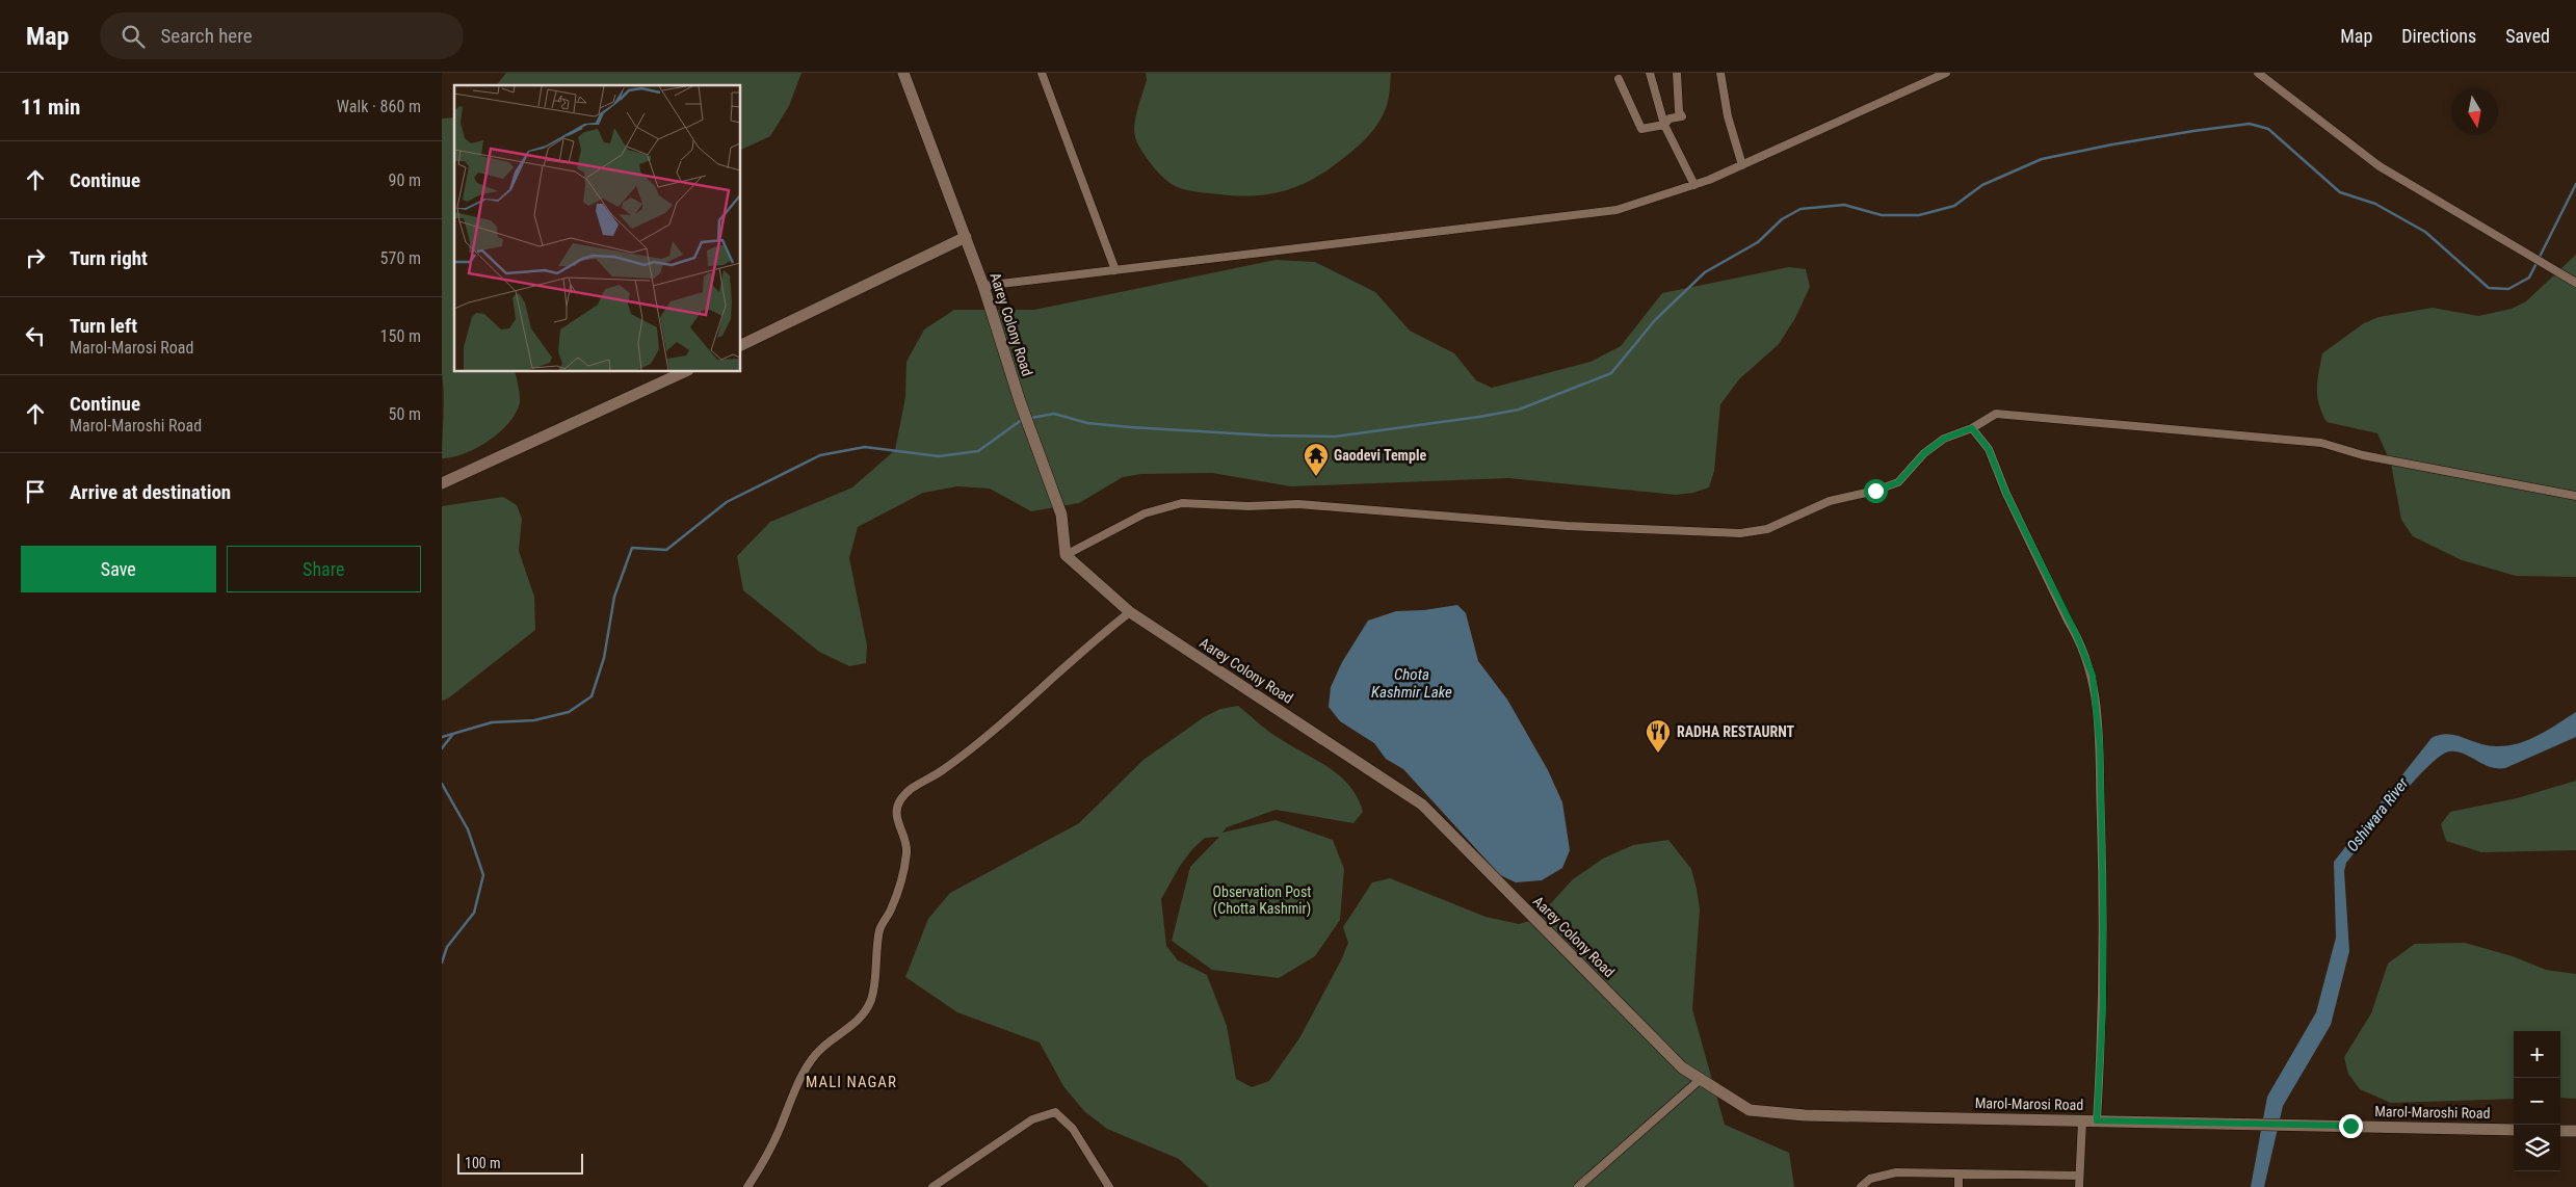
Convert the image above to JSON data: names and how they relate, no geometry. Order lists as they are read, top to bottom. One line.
{"streets":{"main road":["Aarey Colony Road","Marol-Marosi Road","Marol-Maroshi Road"]},"crossings":[["Aarey Colony Road","Marol-Marosi Road"],["Marol-Marosi Road","Marol-Maroshi Road"]],"districts":["MALI NAGAR"],"water":["Chota Kashmir Lake","Oshiwara River"],"parks":["Observation Post (Chotta Kashmir)"],"places":{"temple":["Gaodevi Temple"],"restaurant":["RADHA RESTAURNT"]},"scale_bar":"100 m","north":"bottom","page":{"header":"Map","search":"Search here","nav":["Map","Directions","Saved"],"heading":["11 min","Walk · 860 m"],"list":[["Continue","90 m"],["Turn right","570 m"],["Turn left","Marol-Marosi Road","150 m"],["Continue","Marol-Maroshi Road","50 m"],"Arrive at destination"],"buttons":["Save","Share"],"map_buttons":["+","−"],"scale":"100 m"}}
